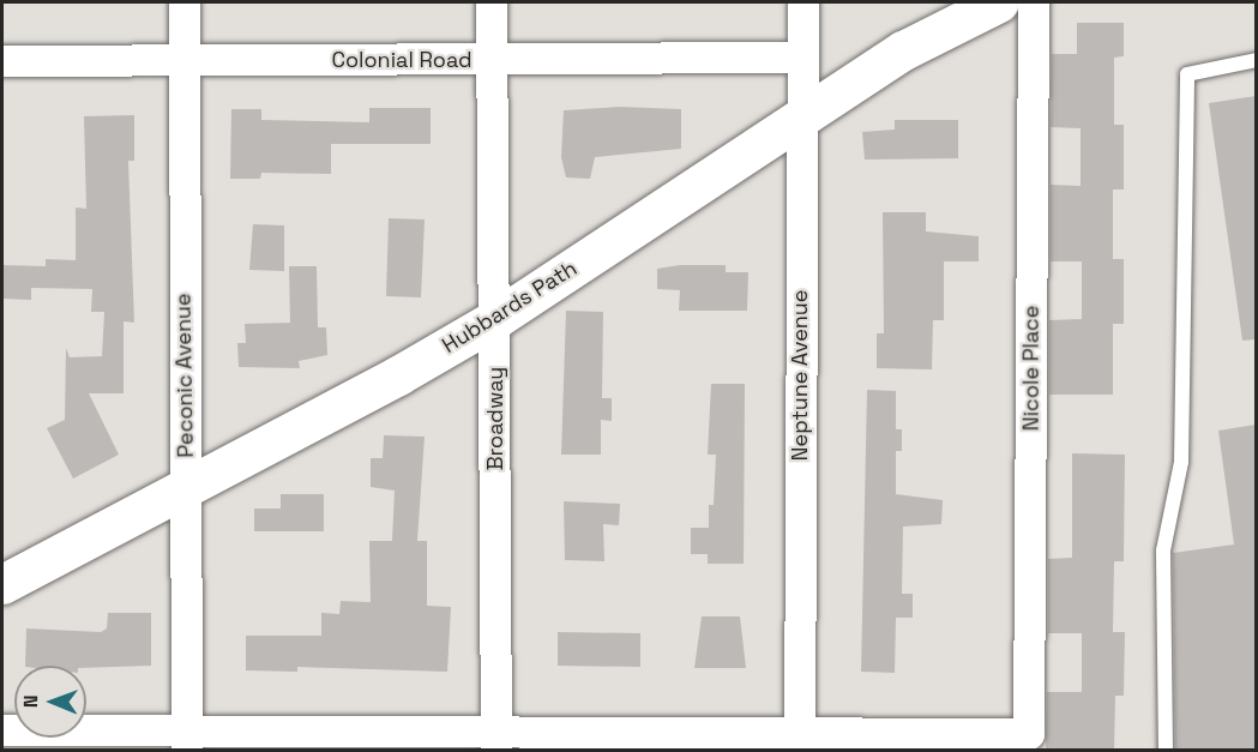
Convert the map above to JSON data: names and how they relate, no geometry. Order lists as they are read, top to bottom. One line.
{"streets":{"street":["Colonial Road","Hubbards Path","Nicole Place","Peconic Avenue","Neptune Avenue","Broadway"]},"crossings":[["Colonial Road","Peconic Avenue"],["Colonial Road","Neptune Avenue"],["Colonial Road","Broadway"],["Hubbards Path","Peconic Avenue"],["Hubbards Path","Neptune Avenue"],["Hubbards Path","Broadway"],["Nicole Place","Neptune Avenue"]],"north":"left"}
